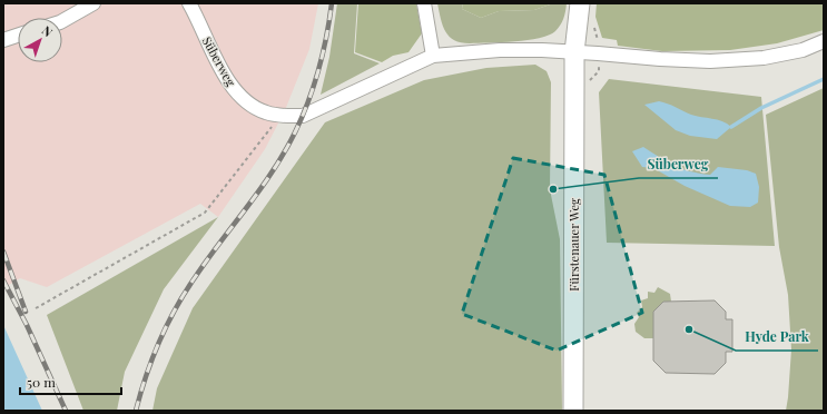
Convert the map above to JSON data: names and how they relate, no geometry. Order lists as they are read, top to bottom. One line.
{"streets":{"street":["Süberweg","Fürstenauer Weg"]},"crossings":[["Süberweg","Fürstenauer Weg"]],"places":["Süberweg","Hyde Park"],"scale_bar":"50 m","north":"top right"}
